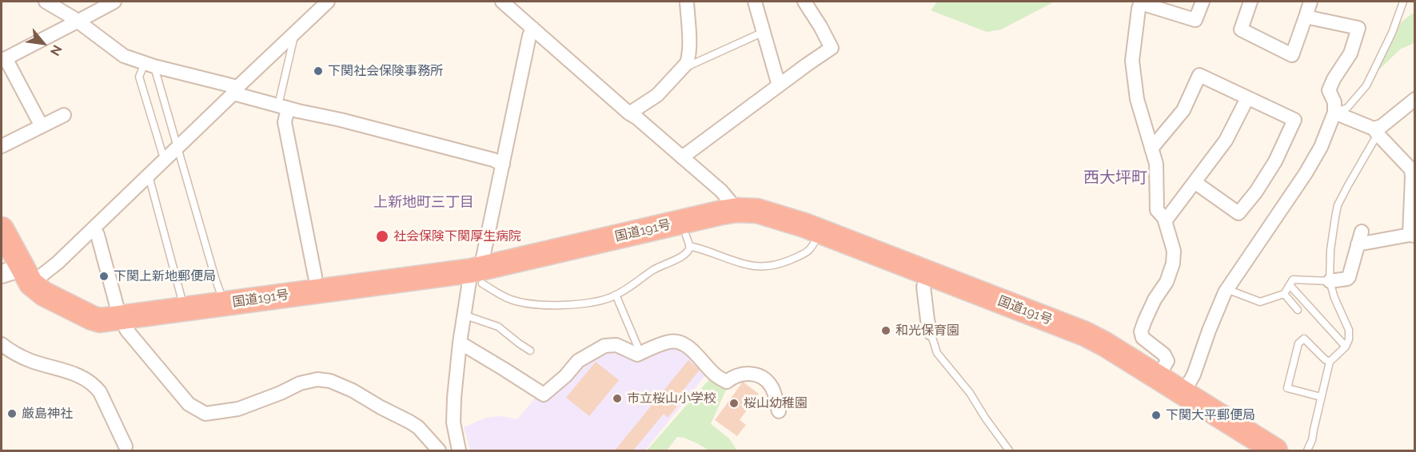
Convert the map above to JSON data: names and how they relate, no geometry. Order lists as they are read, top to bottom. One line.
{"streets":{"highway":["国道191号"]},"districts":["西大坪町","上新地町三丁目"],"places":["下関社会保険事務所","社会保険下関厚生病院","下関上新地郵便局","和光保育園","市立桜山小学校","桜山幼稚園","厳島神社","下関大平郵便局"],"north":"bottom right"}
